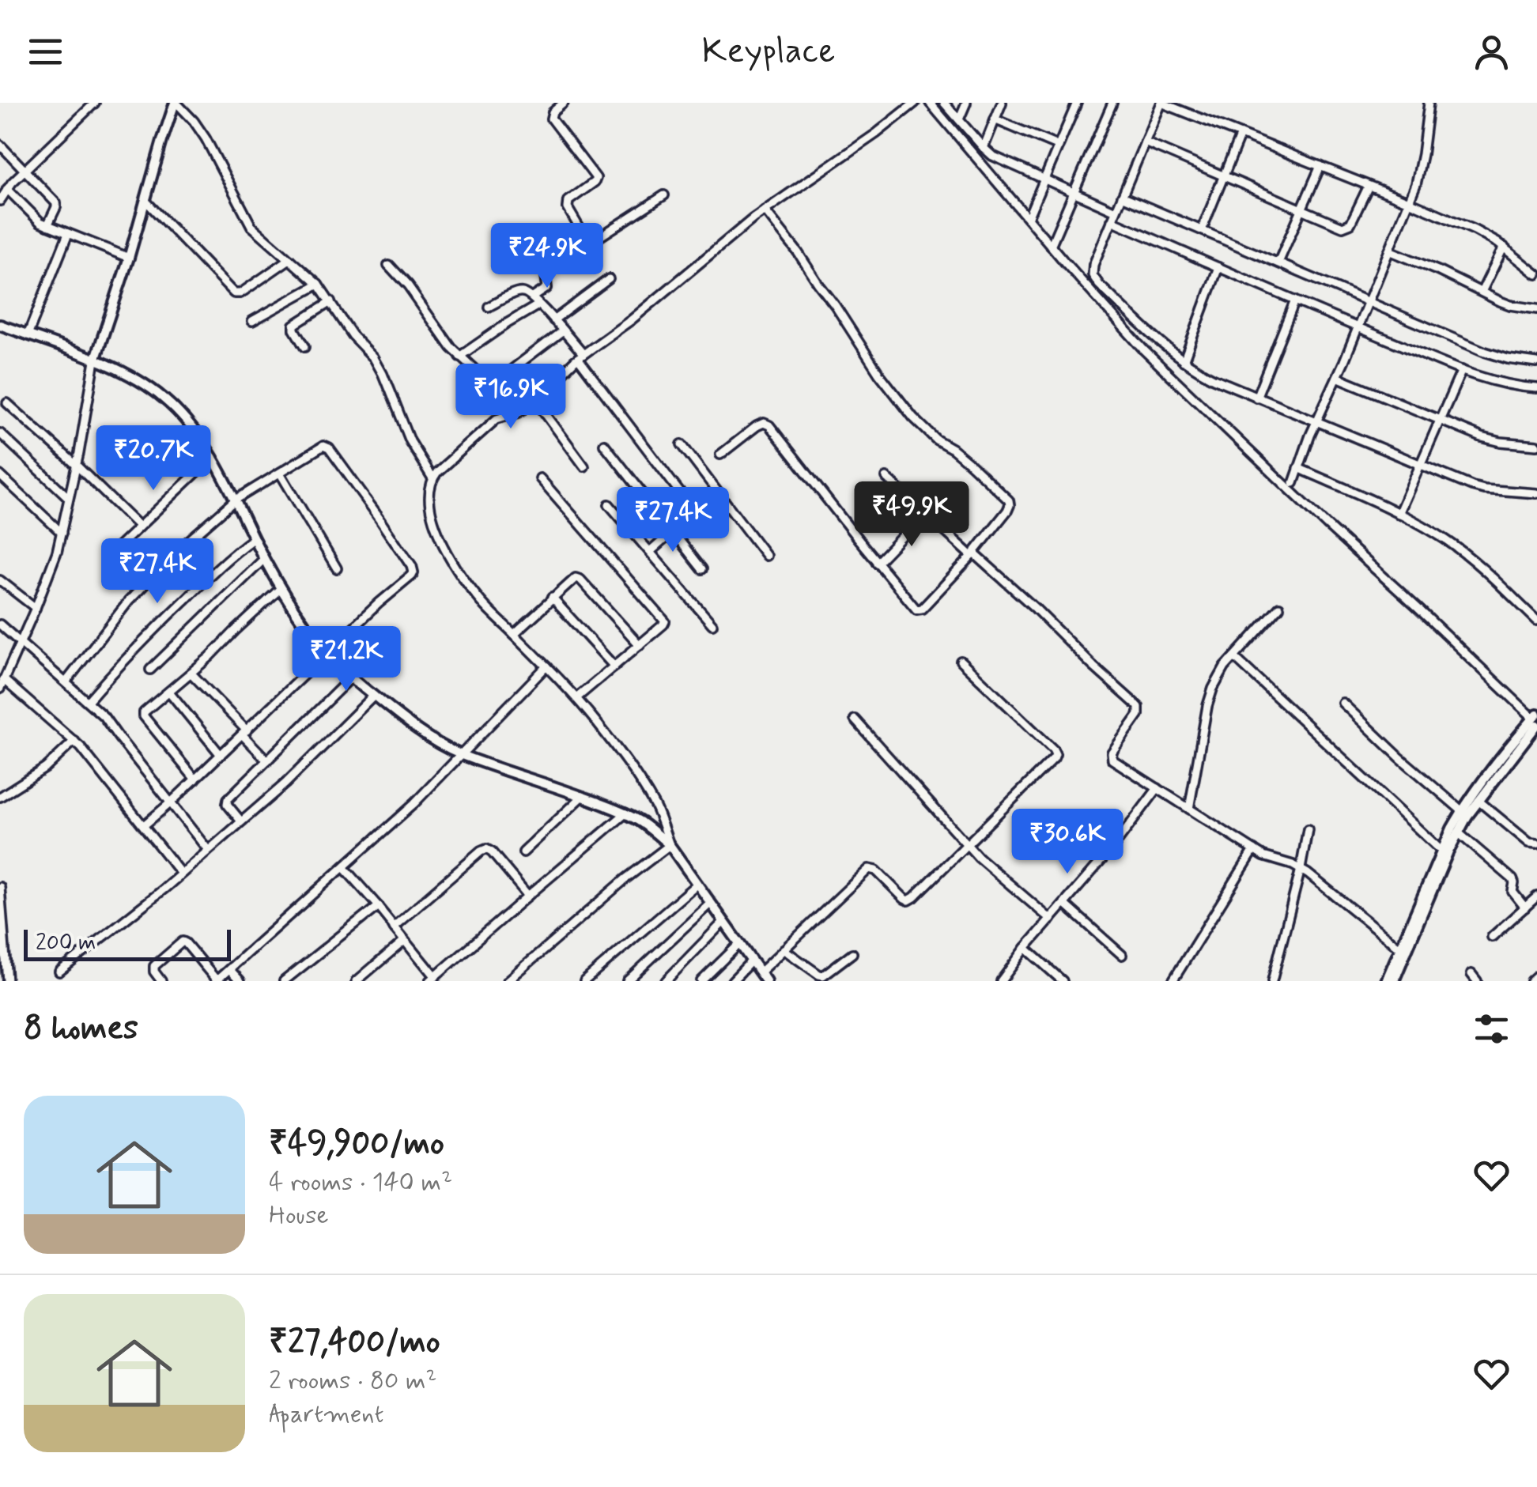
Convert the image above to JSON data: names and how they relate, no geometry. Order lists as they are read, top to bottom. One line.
{"scale_bar":"200 m","page":{"header":"Keyplace","price":["₹24.9K","₹16.9K","₹20.7K","₹49.9K","₹27.4K","₹27.4K","₹21.2K","₹30.6K"],"scale":"200 m","heading":"8 homes","list":[{"name":"₹49,900/mo","note":"4 rooms · 140 m² · House"},{"name":"₹27,400/mo","note":"2 rooms · 80 m² · Apartment"}]}}
